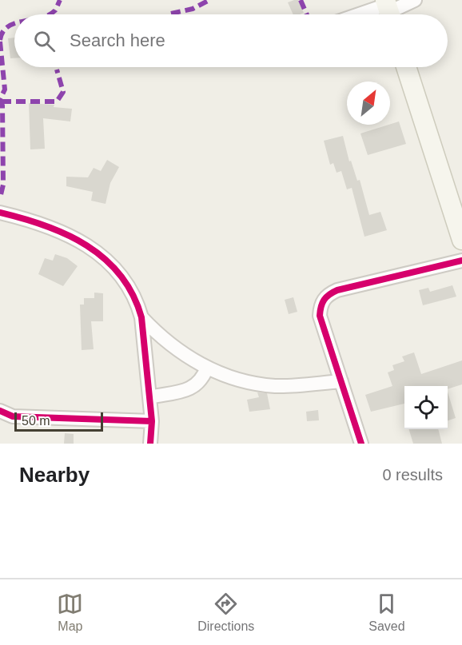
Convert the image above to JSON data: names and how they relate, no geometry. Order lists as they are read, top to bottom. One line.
{"scale_bar":"50 m","north":"top right","page":{"search":"Search here","scale":"50 m","heading":["Nearby","0 results"],"nav":["Map","Directions","Saved"]}}
